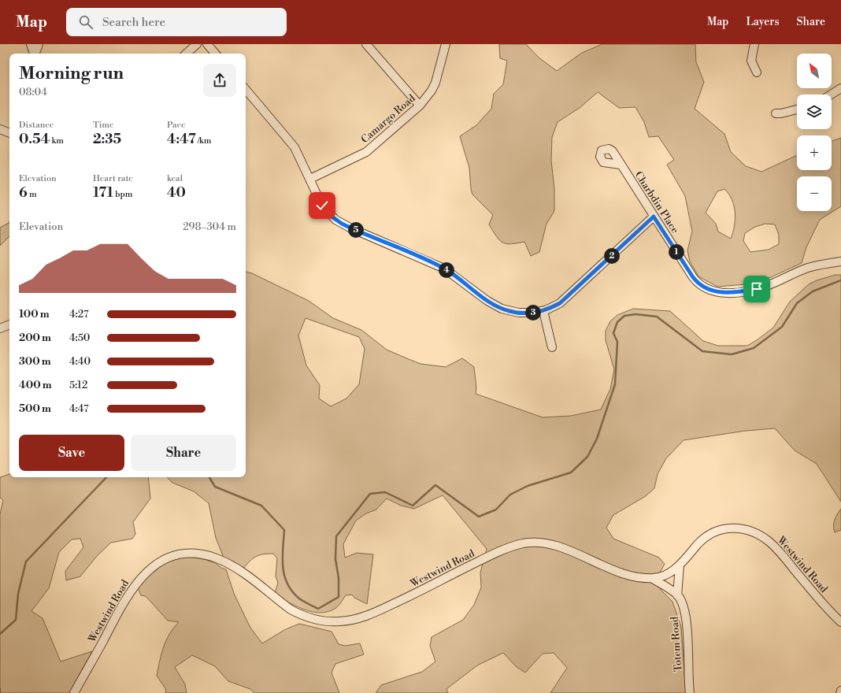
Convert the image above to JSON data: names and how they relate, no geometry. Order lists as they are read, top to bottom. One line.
{"streets":{"street":["Camargo Road","Charbdin Place","Westwind Road","Totem Road"]},"crossings":[["Westwind Road","Totem Road"]],"north":"top left","page":{"header":"Map","search":"Search here","nav":["Map","Layers","Share"],"map_buttons":["+","−"],"heading":["Morning run","08:04"],"stats":[["Distance","0.54 km"],["Time","2:35"],["Pace","4:47 /km"],["Elevation","6 m"],["Heart rate","171 bpm"],["kcal","40"]],"chart":["Elevation","298–304 m"],"pins":["5","1","2","4","3"],"list":[{"name":"100 m","note":"4:27"},{"name":"200 m","note":"4:50"},{"name":"300 m","note":"4:40"},{"name":"400 m","note":"5:12"},{"name":"500 m","note":"4:47"}],"buttons":["Save","Share"]}}
